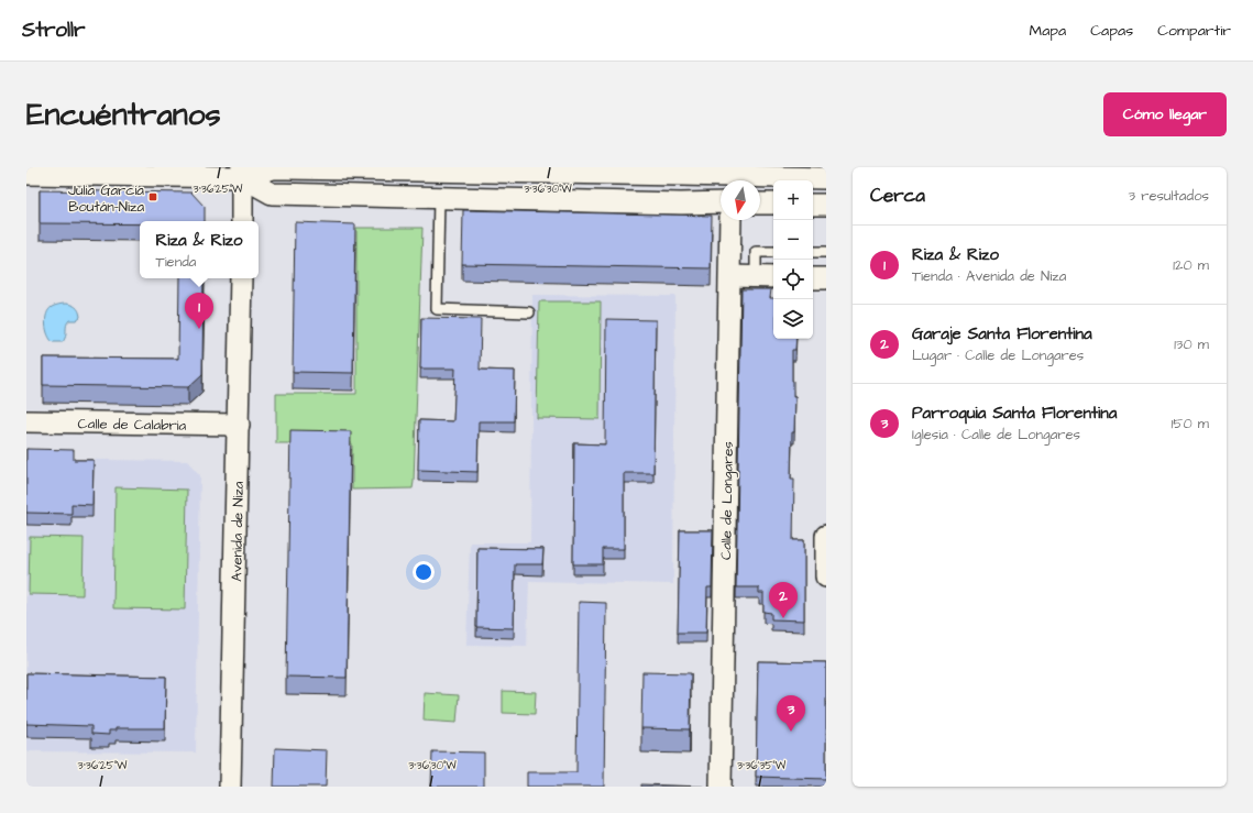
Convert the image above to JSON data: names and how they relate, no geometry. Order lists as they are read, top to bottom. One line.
{"streets":{"street":["Calle de Calabria","Calle de Longares","Avenida de Niza"]},"crossings":[["Calle de Calabria","Avenida de Niza"]],"places":{"transit":["Julia García Boután-Niza"]},"north":"bottom","page":{"header":"Strollr","nav":["Mapa","Capas","Compartir"],"buttons":"Cómo llegar","title":"Encuéntranos","heading":["Cerca","3 resultados"],"map_buttons":["+","−"],"popup":["Riza & Rizo","Tienda"],"list":[{"mark":"1","name":"Riza & Rizo","note":"Tienda · Avenida de Niza","value":"120 m"},{"mark":"2","name":"Garaje Santa Florentina","note":"Lugar · Calle de Longares","value":"130 m"},{"mark":"3","name":"Parroquia Santa Florentina","note":"Iglesia · Calle de Longares","value":"150 m"}],"pins":["1","2","3"]},"coordinates":["3°36'25\"W","3°36'30\"W","3°36'35\"W"]}
